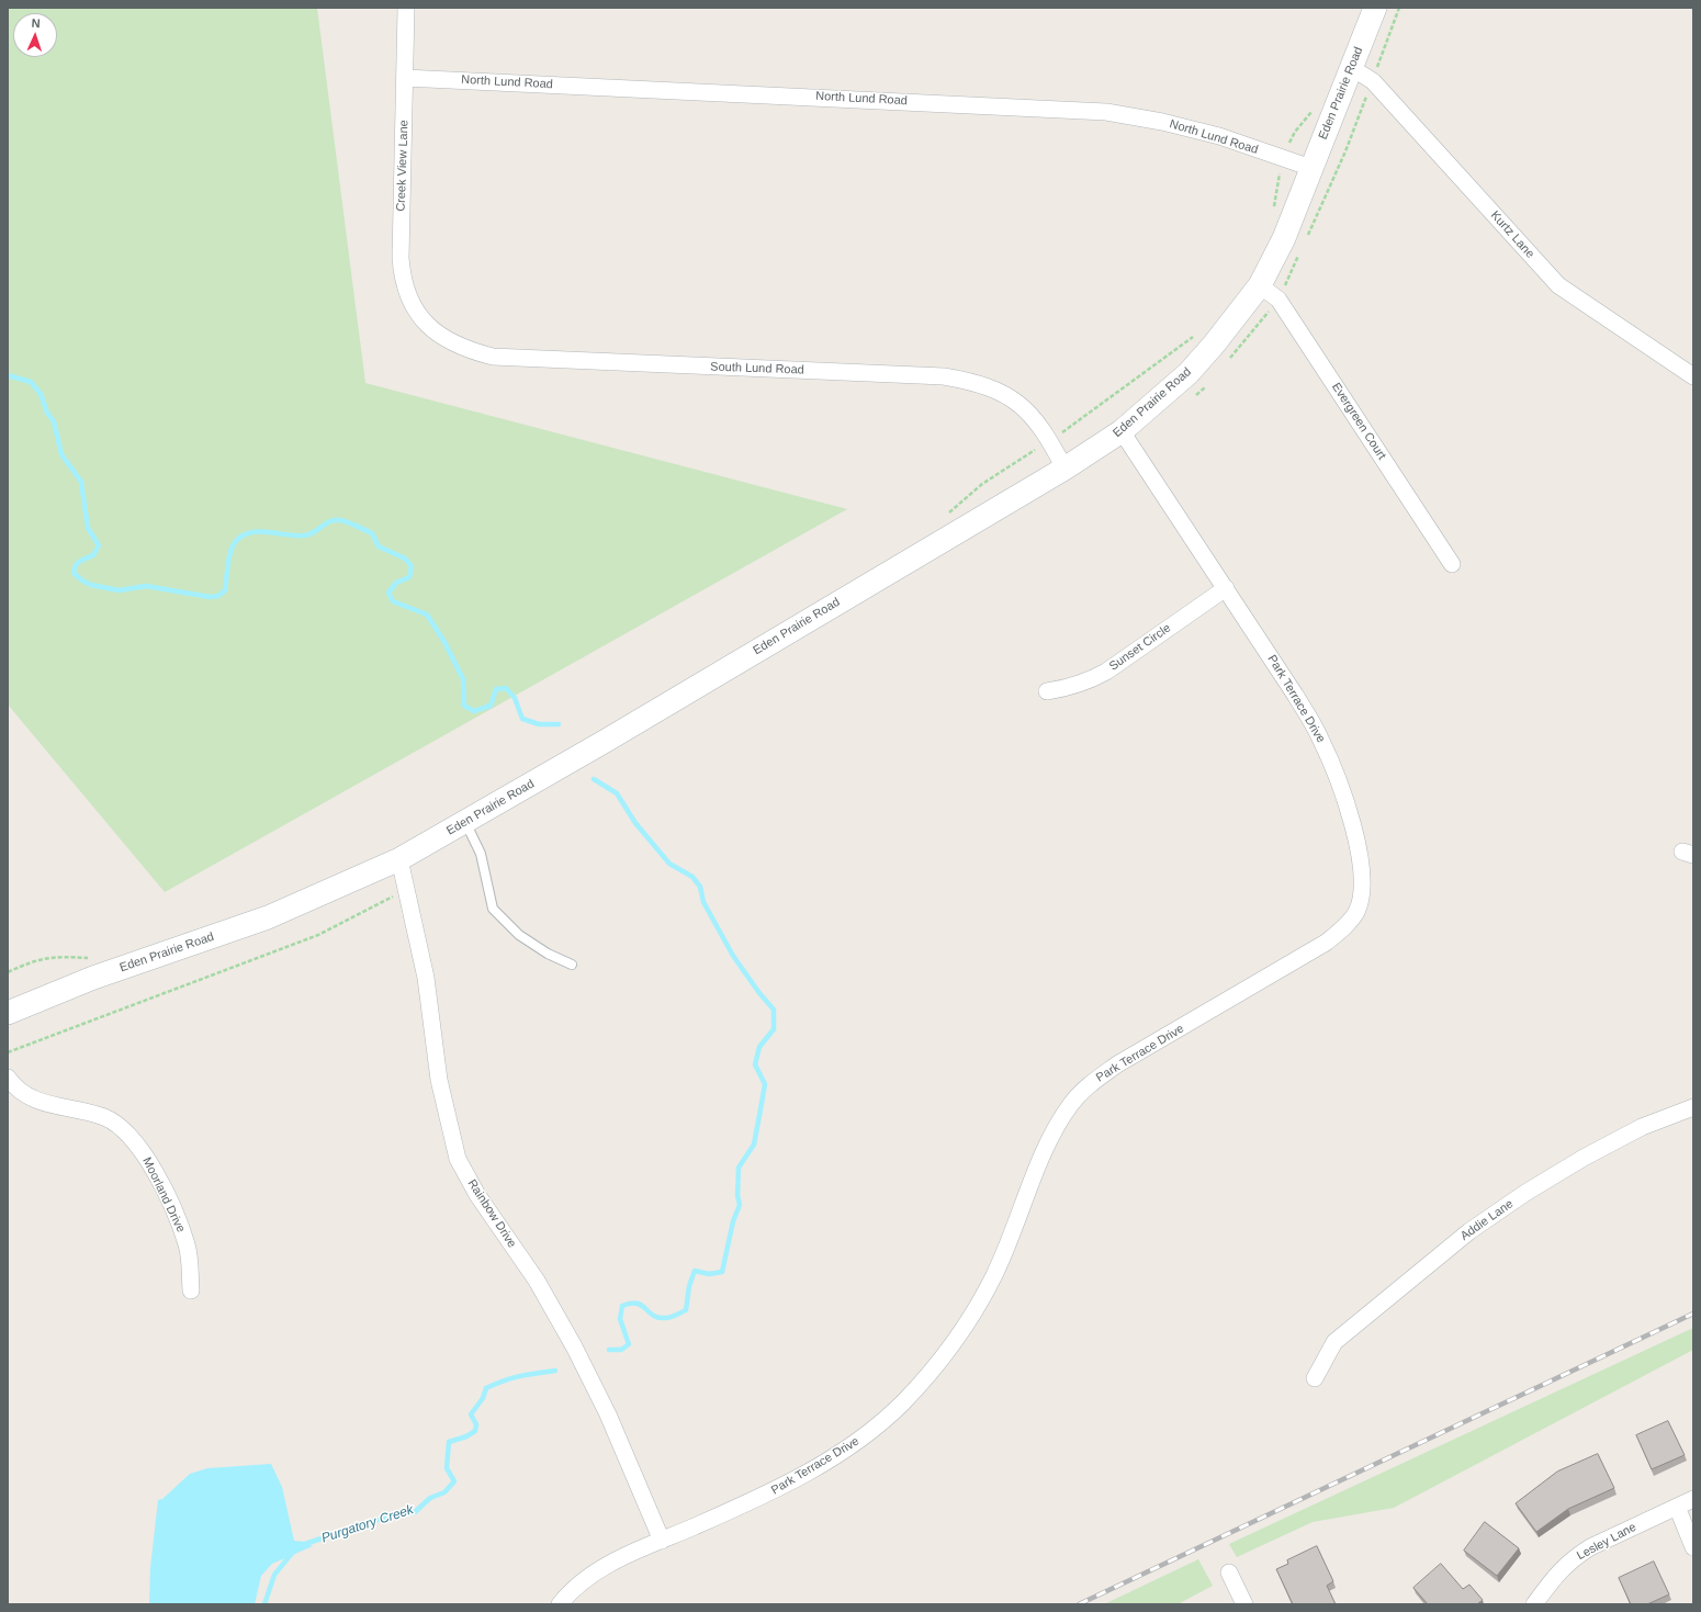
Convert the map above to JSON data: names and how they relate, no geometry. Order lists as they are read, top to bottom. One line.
{"streets":{"main road":["Eden Prairie Road"],"street":["North Lund Road","Creek View Lane","Kurtz Lane","South Lund Road","Evergreen Court","Sunset Circle","Park Terrace Drive","Moorland Drive","Rainbow Drive","Addie Lane","Lesley Lane"]},"crossings":[["North Lund Road","Eden Prairie Road"],["North Lund Road","Creek View Lane"],["Eden Prairie Road","Kurtz Lane"],["Eden Prairie Road","South Lund Road"],["Eden Prairie Road","Evergreen Court"],["Eden Prairie Road","Park Terrace Drive"],["Eden Prairie Road","Rainbow Drive"],["Creek View Lane","South Lund Road"],["Sunset Circle","Park Terrace Drive"],["Park Terrace Drive","Rainbow Drive"]],"water":["Purgatory Creek"],"north":"top"}
